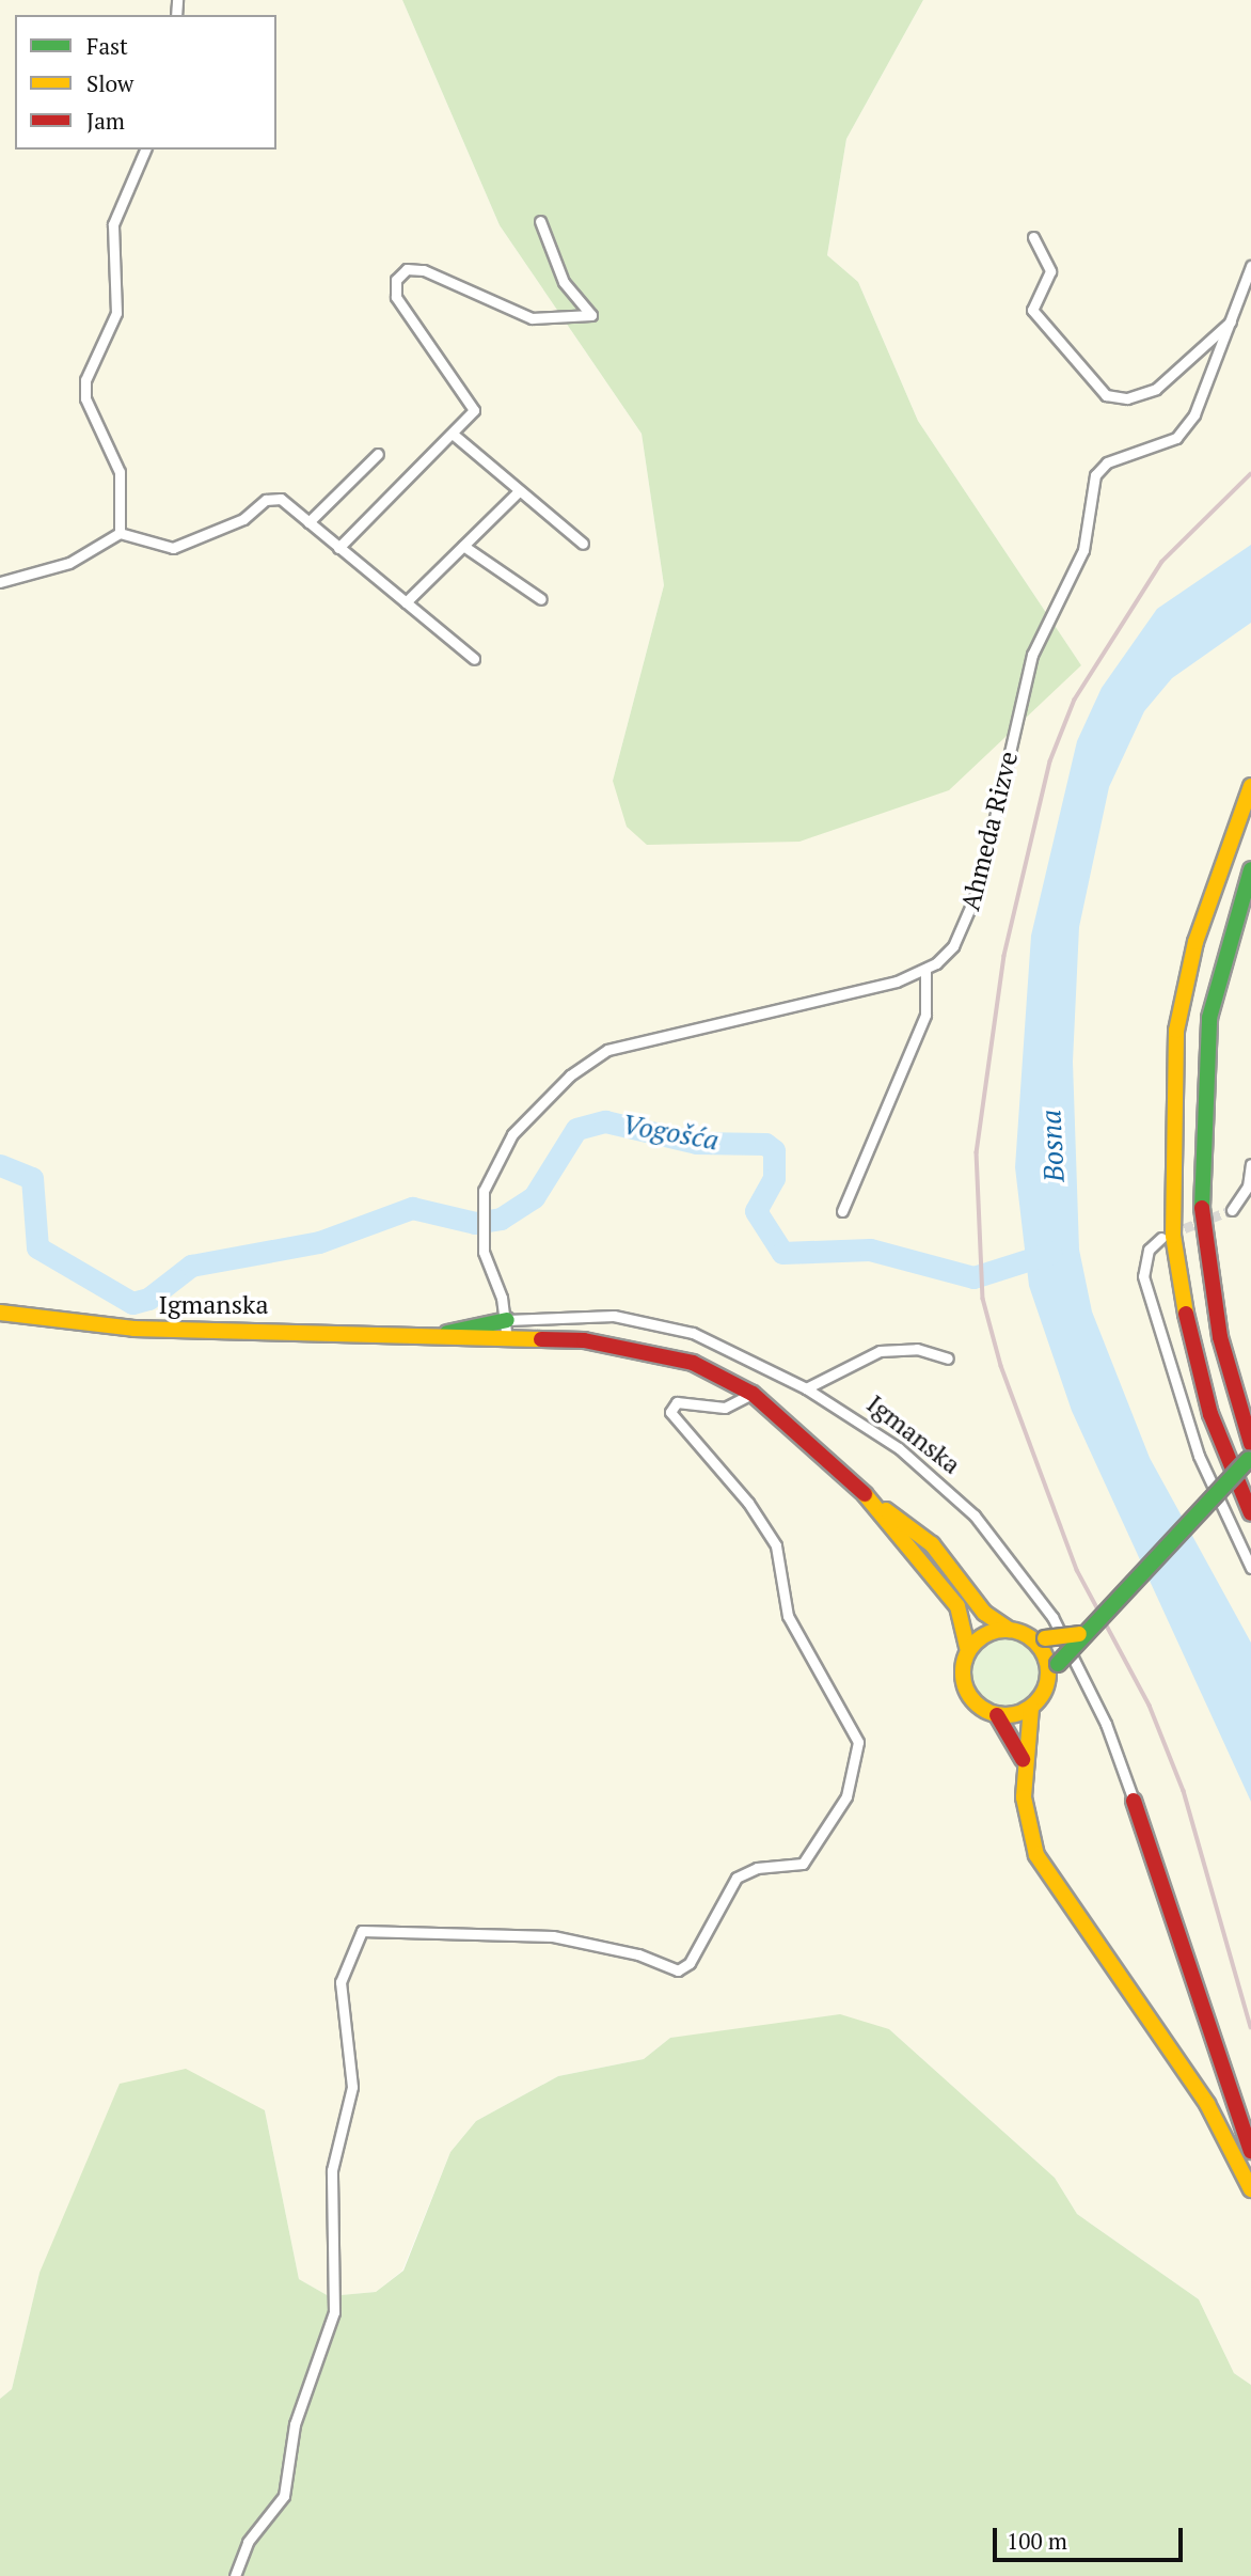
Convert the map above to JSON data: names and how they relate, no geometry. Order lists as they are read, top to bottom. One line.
{"streets":{"main road":["Igmanska"],"street":["Ahmeda Rizve"]},"crossings":[["Ahmeda Rizve","Igmanska"]],"water":["Vogošća","Bosna"],"legend":["Fast","Slow","Jam"],"scale_bar":"100 m"}
